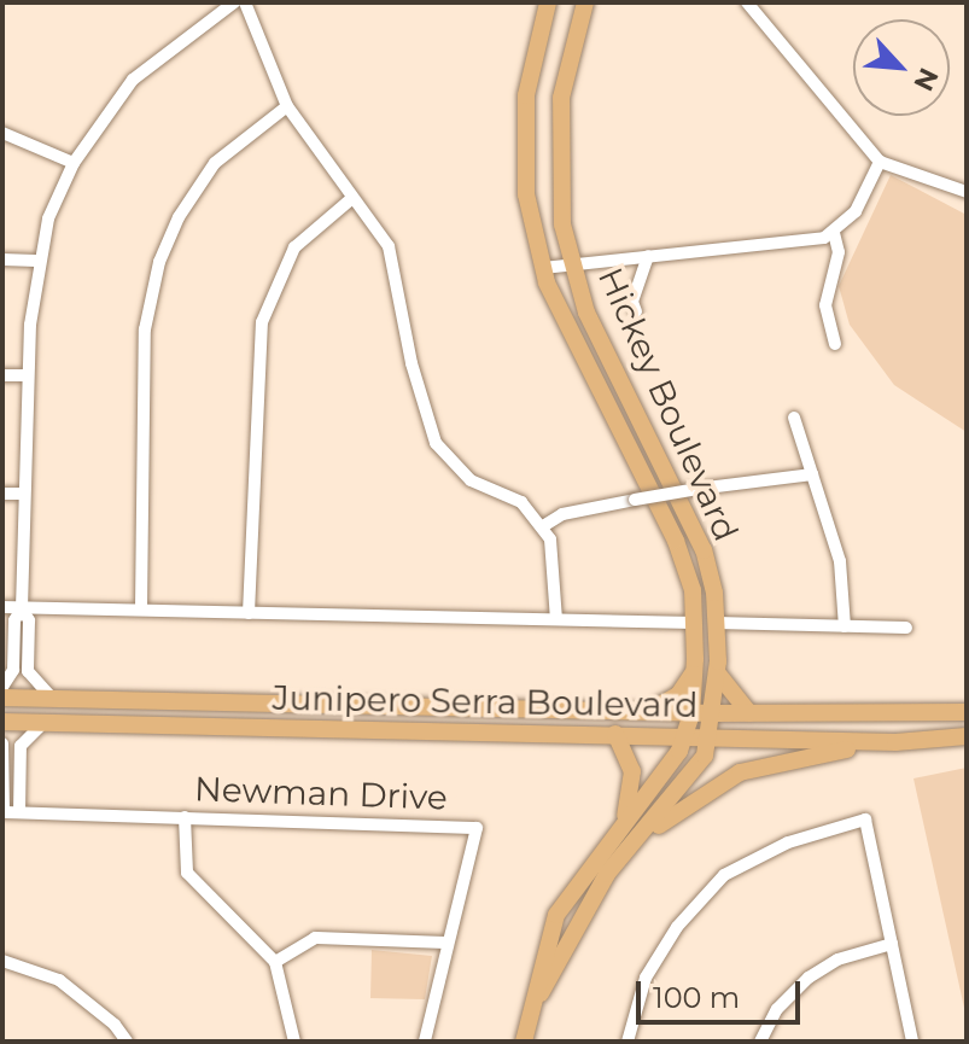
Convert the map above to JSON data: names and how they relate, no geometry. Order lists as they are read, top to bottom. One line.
{"streets":{"main road":["Hickey Boulevard","Junipero Serra Boulevard"],"street":["Newman Drive"]},"crossings":[["Hickey Boulevard","Junipero Serra Boulevard"]],"scale_bar":"100 m","north":"bottom right"}
